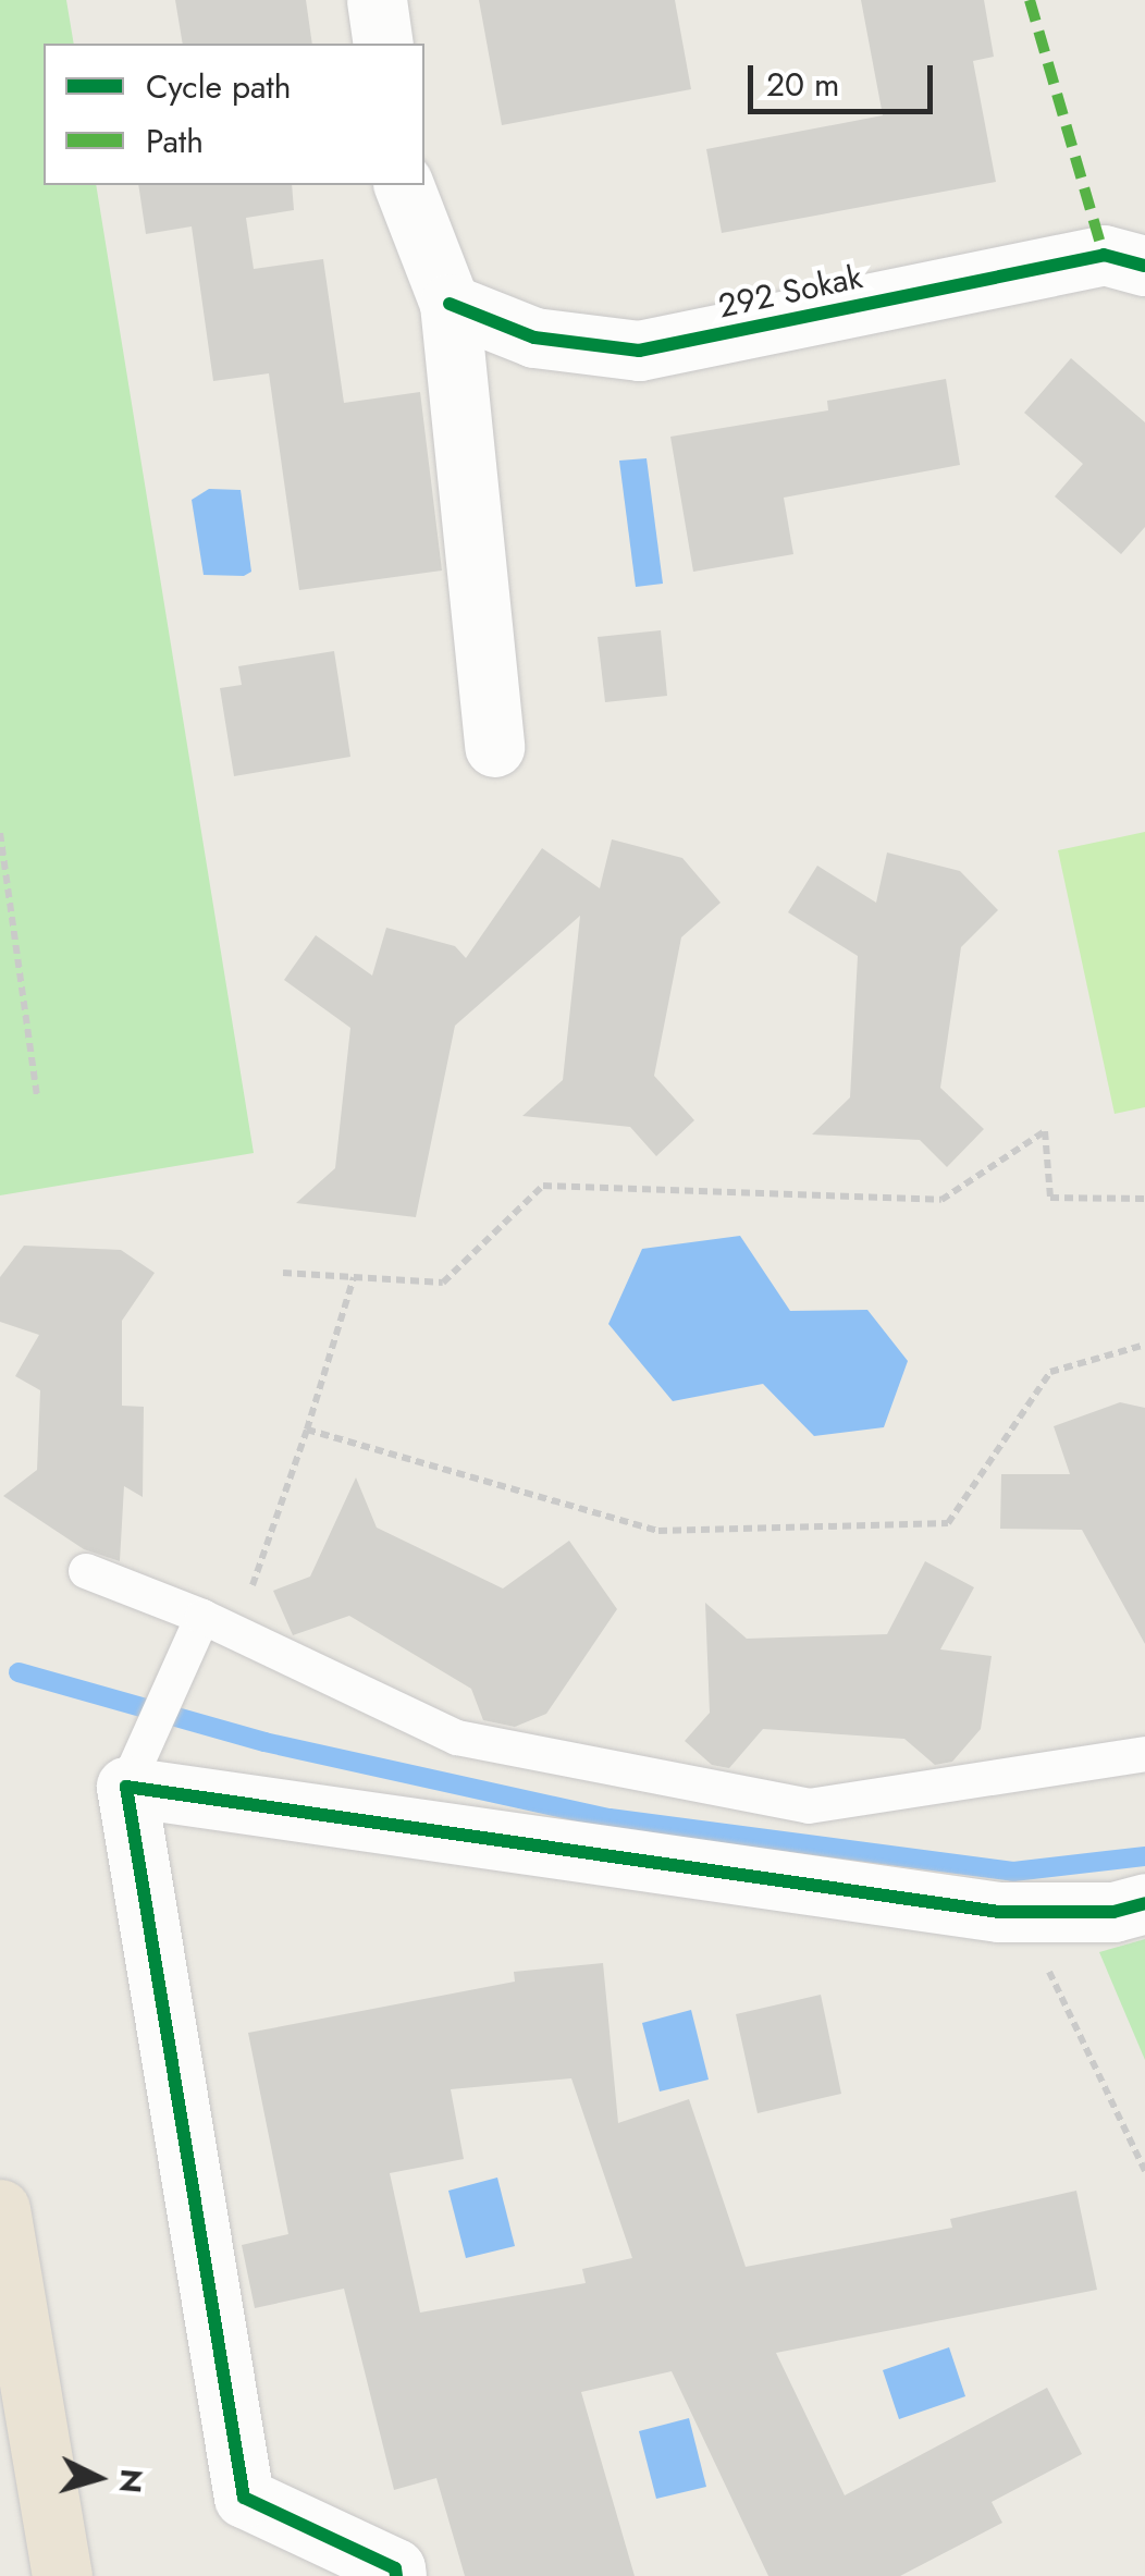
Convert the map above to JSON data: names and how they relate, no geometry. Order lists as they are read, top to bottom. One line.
{"streets":{"street":["292 Sokak"]},"legend":["Cycle path","Path"],"scale_bar":"20 m","north":"right"}
